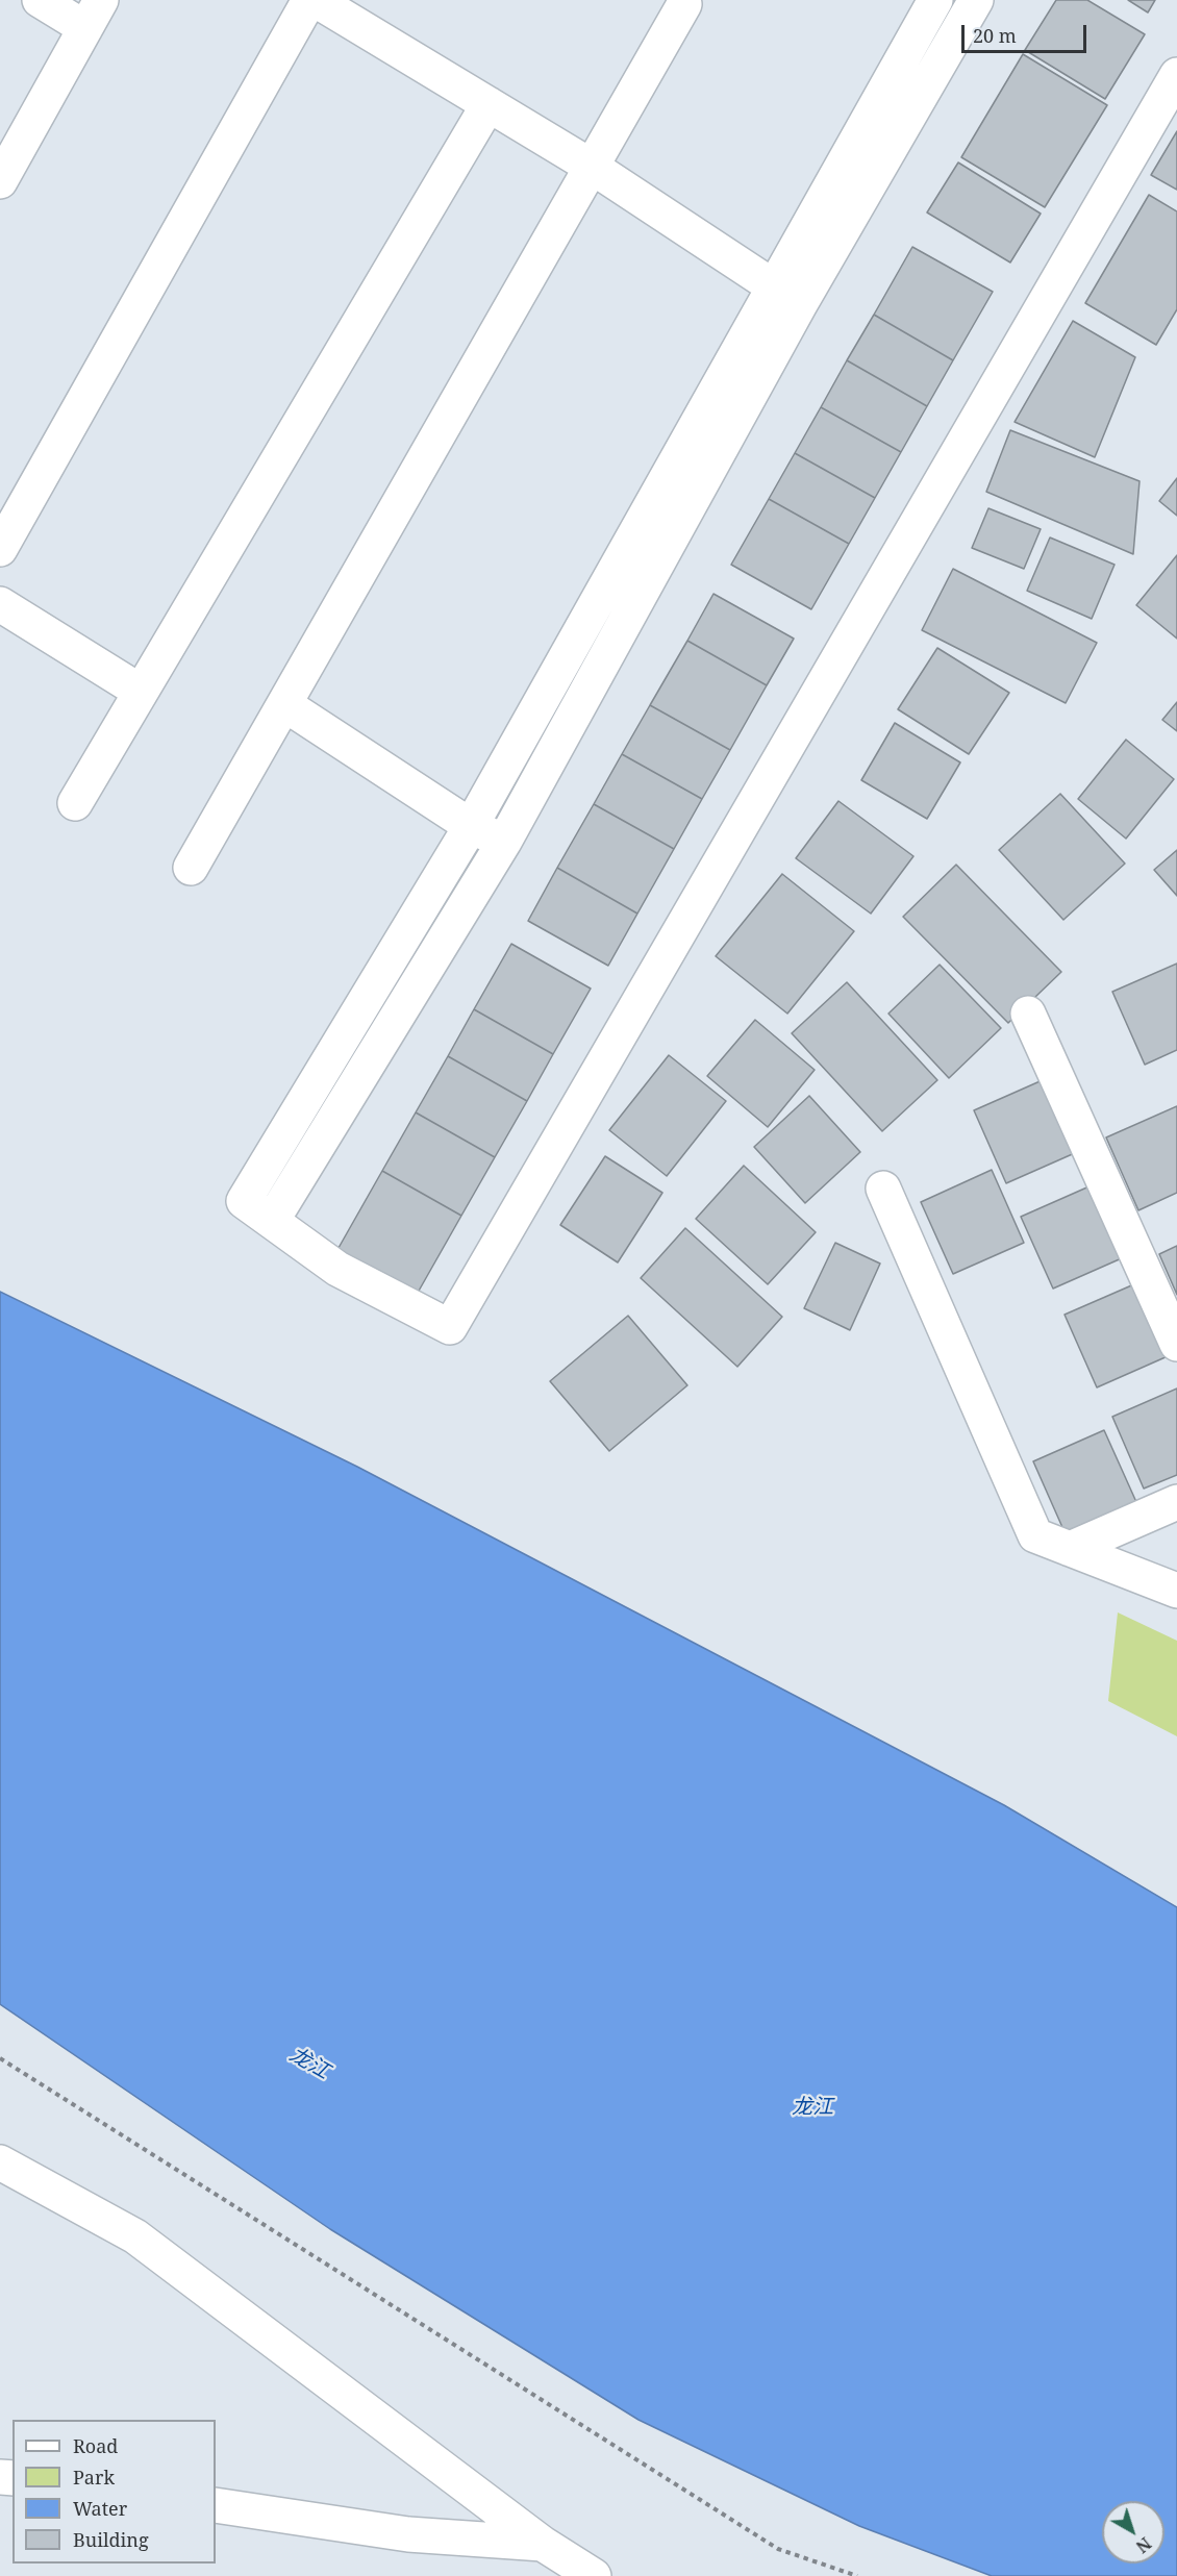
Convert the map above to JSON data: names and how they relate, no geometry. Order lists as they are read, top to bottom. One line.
{"water":["龙江"],"legend":["Road","Park","Water","Building"],"scale_bar":"20 m","north":"bottom right"}
